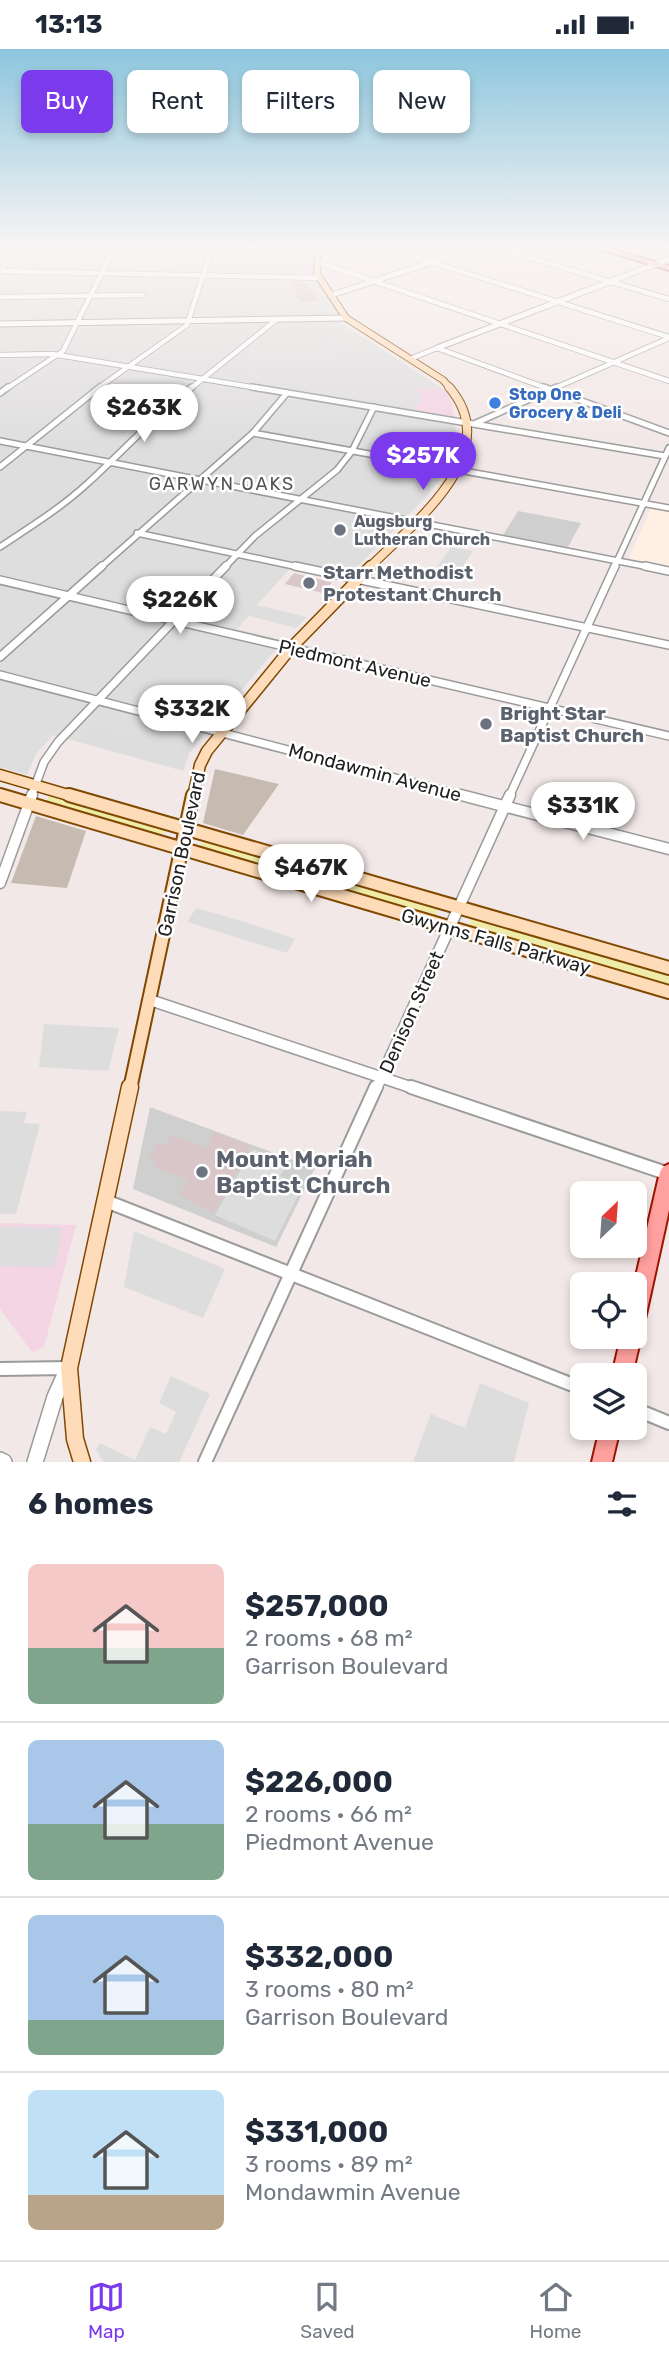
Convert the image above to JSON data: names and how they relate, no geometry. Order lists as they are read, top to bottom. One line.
{"streets":{"main road":["Garrison Boulevard","Gwynns Falls Parkway"],"street":["Piedmont Avenue","Mondawmin Avenue","Denison Street"]},"crossings":[["Piedmont Avenue","Garrison Boulevard"],["Piedmont Avenue","Denison Street"],["Mondawmin Avenue","Garrison Boulevard"],["Mondawmin Avenue","Denison Street"],["Garrison Boulevard","Gwynns Falls Parkway"],["Gwynns Falls Parkway","Denison Street"]],"districts":["GARWYN OAKS"],"places":["Stop One Grocery & Deli","Augsburg Lutheran Church","Starr Methodist Protestant Church","Bright Star Baptist Church","Mount Moriah Baptist Church"],"north":"top right","page":{"status":"13:13","chip":["Buy","Rent","Filters","New"],"price":["$263K","$257K","$226K","$332K","$331K","$467K"],"heading":"6 homes","list":[{"name":"$257,000","note":"2 rooms · 68 m² · Garrison Boulevard"},{"name":"$226,000","note":"2 rooms · 66 m² · Piedmont Avenue"},{"name":"$332,000","note":"3 rooms · 80 m² · Garrison Boulevard"},{"name":"$331,000","note":"3 rooms · 89 m² · Mondawmin Avenue"}],"tabs":["Map","Saved","Home"]}}
